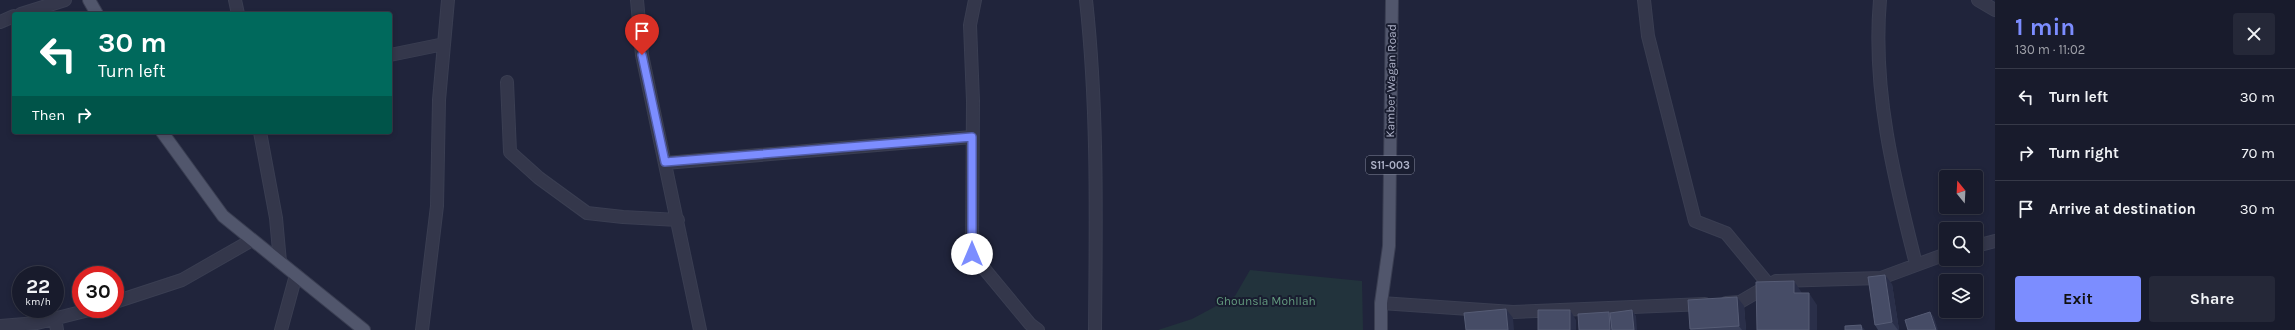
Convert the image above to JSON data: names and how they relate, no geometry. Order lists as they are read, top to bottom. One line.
{"streets":{"main road":["Kamber Wagan Road","S11-003"]},"parks":["Ghounsla Mohllah"],"north":"top","page":{"heading":["1 min","130 m · 11:02"],"turn":["30 m","Turn left"],"list":[{"name":"Turn left","value":"30 m"},{"name":"Turn right","value":"70 m"},{"name":"Arrive at destination","value":"30 m"}],"then":"Then","speed":"22 km/h","limit":"30","buttons":["Exit","Share"]}}
